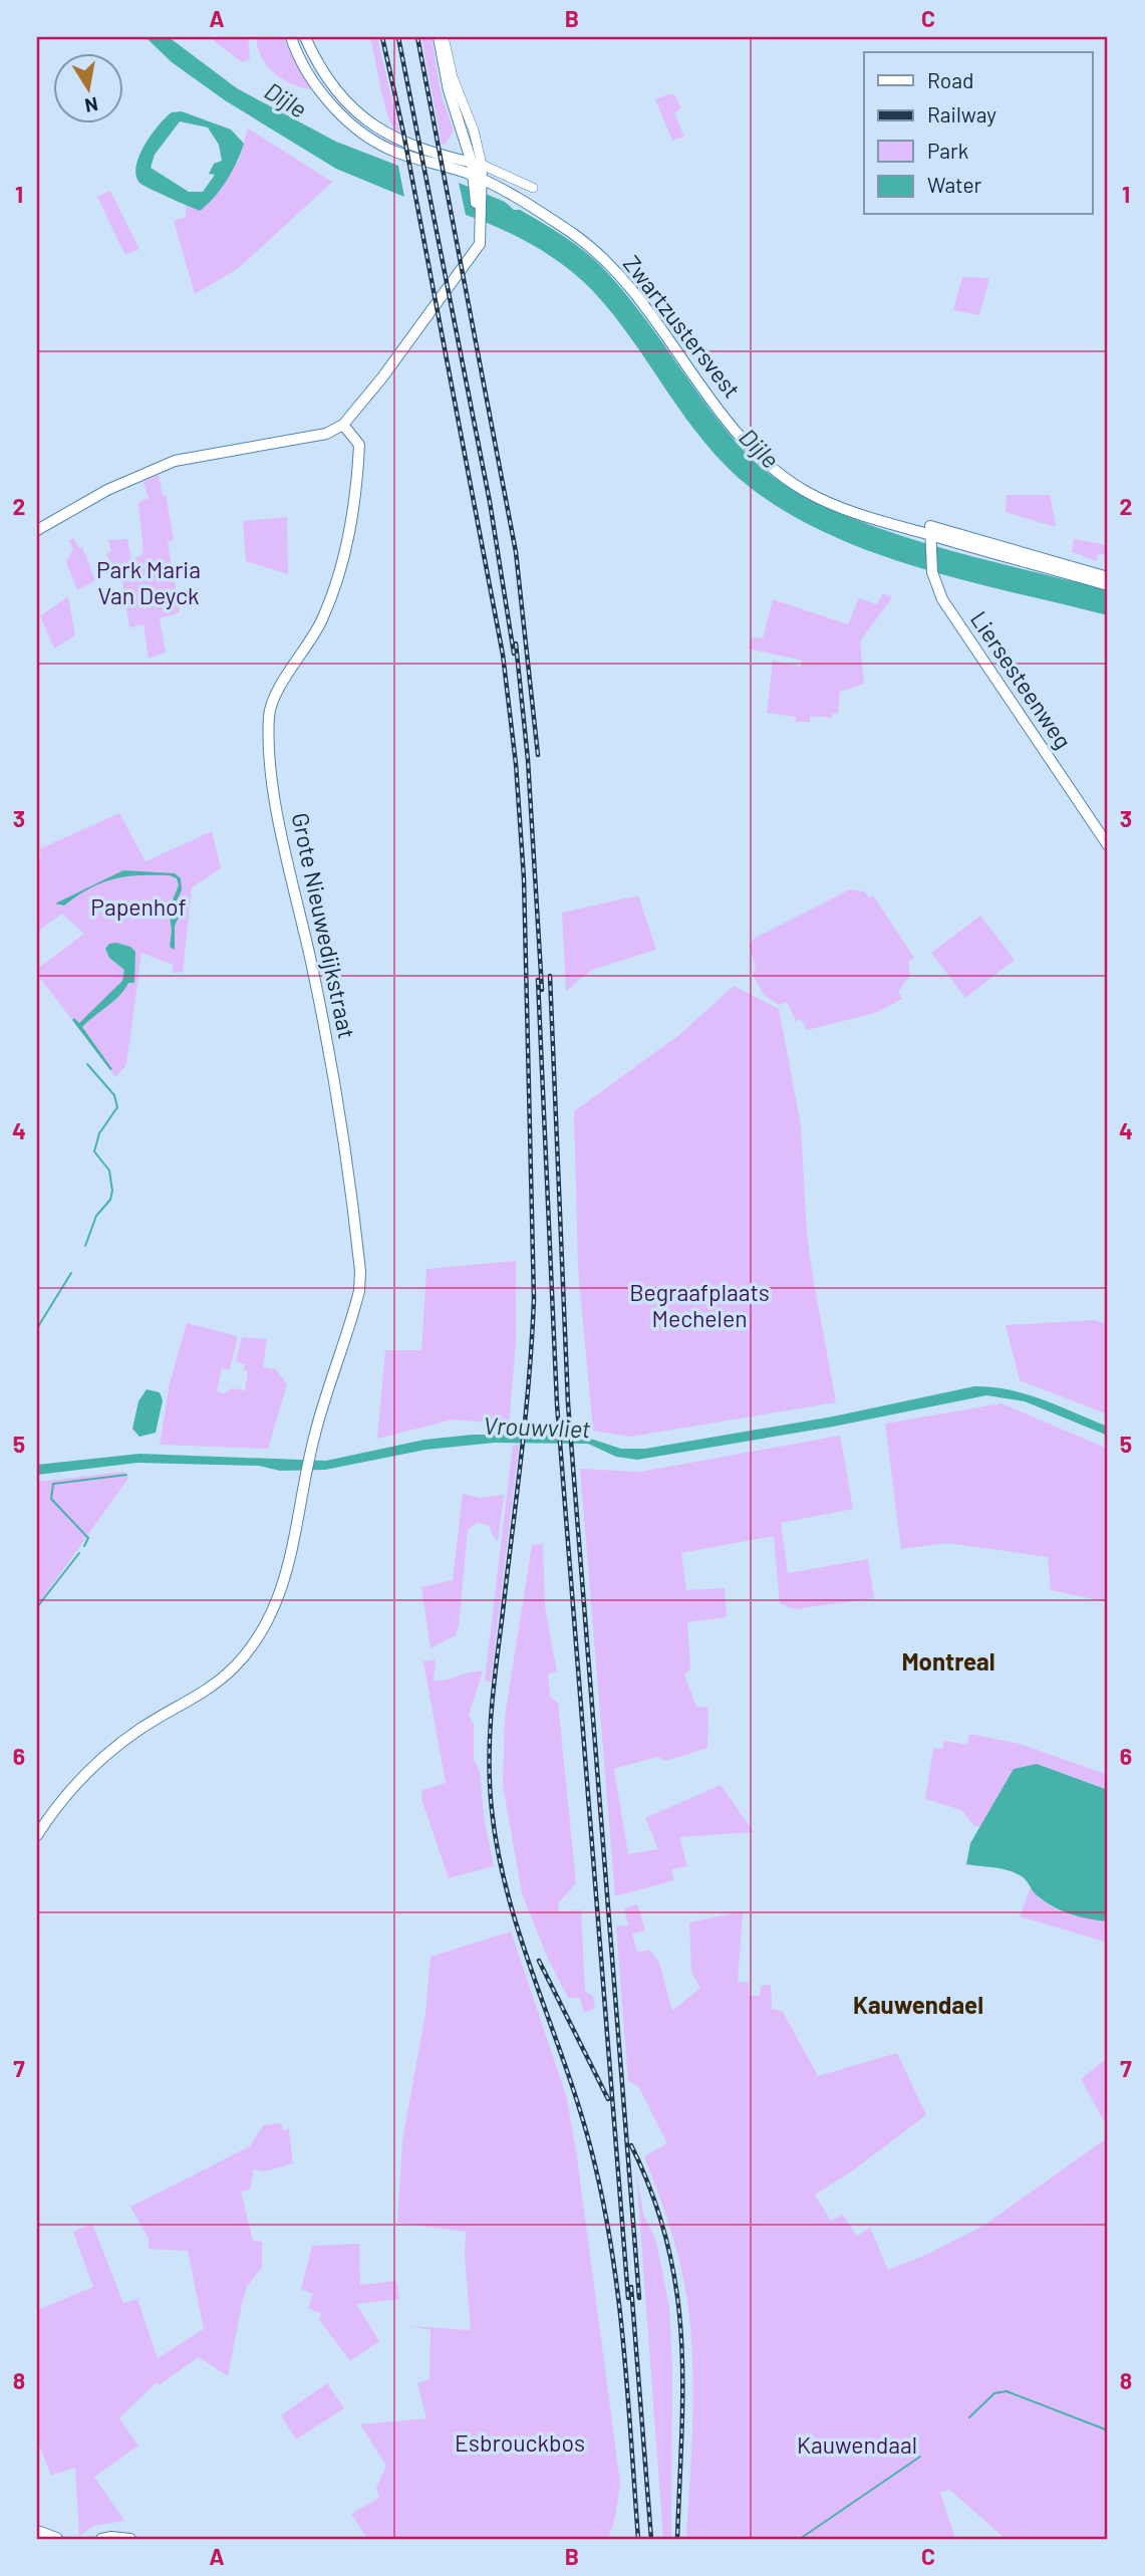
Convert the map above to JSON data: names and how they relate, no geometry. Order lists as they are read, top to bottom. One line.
{"streets":{"main road":["Zwartzustersvest","Liersesteenweg","Grote Nieuwedijkstraat"]},"crossings":[["Zwartzustersvest","Liersesteenweg"]],"districts":["Montreal","Kauwendael"],"water":["Dijle","Vrouwvliet"],"parks":["Park Maria Van Deyck","Papenhof","Begraafplaats Mechelen","Esbrouckbos","Kauwendaal"],"legend":["Road","Railway","Park","Water"],"north":"bottom","grid":{"columns":["A","B","C"],"rows":["1","2","3","4","5","6","7","8"]}}
